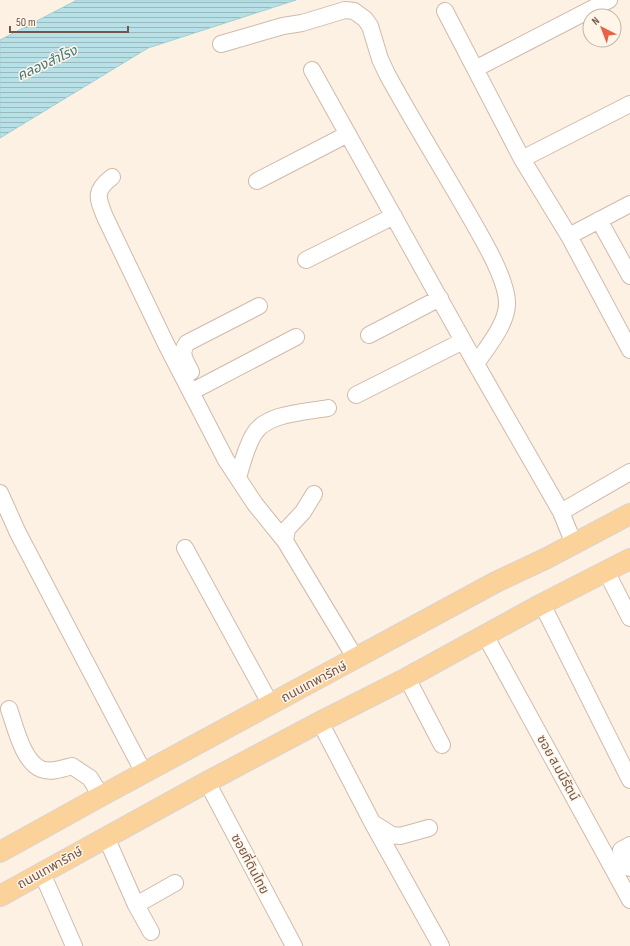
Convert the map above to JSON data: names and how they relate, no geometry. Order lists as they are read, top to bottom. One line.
{"streets":{"main road":["ถนนเทพารักษ์"],"street":["ซอย ส.มนีรัตน์","ซอยที่ดินไทย"]},"crossings":[["ถนนเทพารักษ์","ซอย ส.มนีรัตน์"],["ถนนเทพารักษ์","ซอยที่ดินไทย"]],"water":["คลองสำโรง"],"scale_bar":"50 m","north":"top left"}
